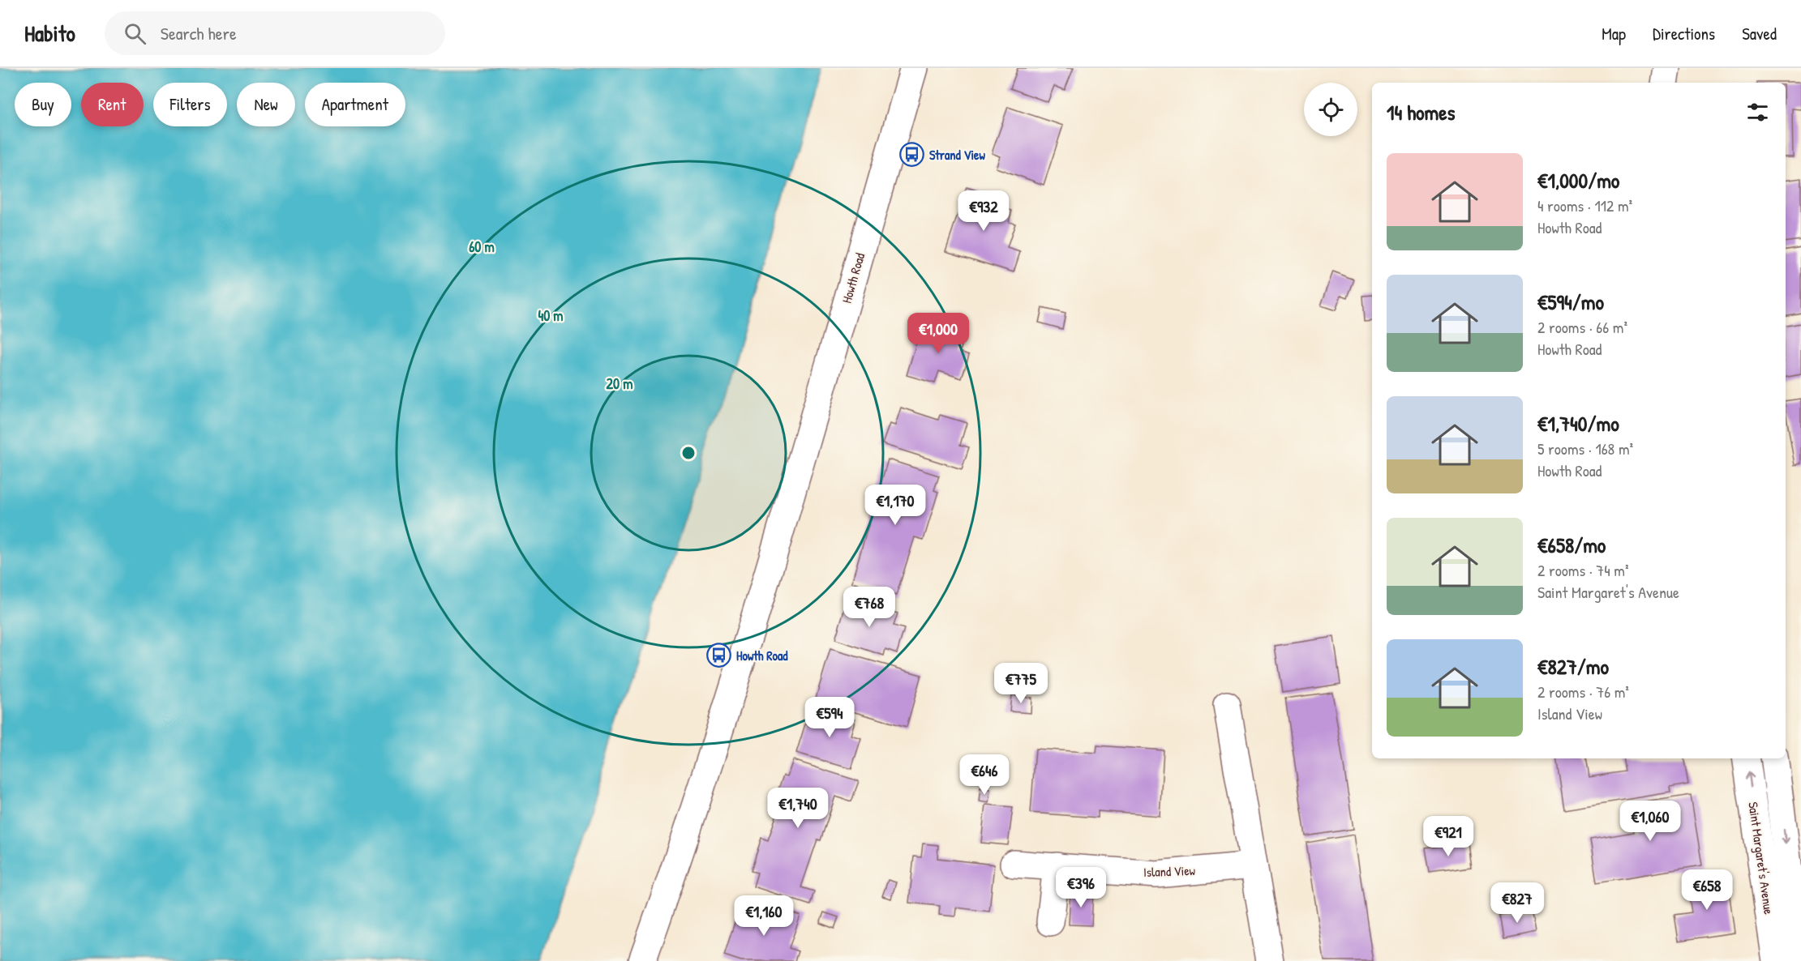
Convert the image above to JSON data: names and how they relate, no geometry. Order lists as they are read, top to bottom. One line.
{"streets":{"street":["Howth Road","Saint Margaret's Avenue","Island View"]},"places":{"bus stop":["Strand View","Howth Road"]},"page":{"header":"Habito","search":"Search here","nav":["Map","Directions","Saved"],"chip":["Buy","Rent","Filters","New","Apartment"],"heading":"14 homes","list":[{"name":"€1,000/mo","note":"4 rooms · 112 m² · Howth Road"},{"name":"€594/mo","note":"2 rooms · 66 m² · Howth Road"},{"name":"€1,740/mo","note":"5 rooms · 168 m² · Howth Road"},{"name":"€658/mo","note":"2 rooms · 74 m² · Saint Margaret's Avenue"},{"name":"€827/mo","note":"2 rooms · 76 m² · Island View"}],"price":["€932","€1,000","€1,170","€768","€775","€594","€646","€1,740","€1,060","€921","€396","€658","€827","€1,160"]},"rings":["60 m","40 m","20 m"]}
